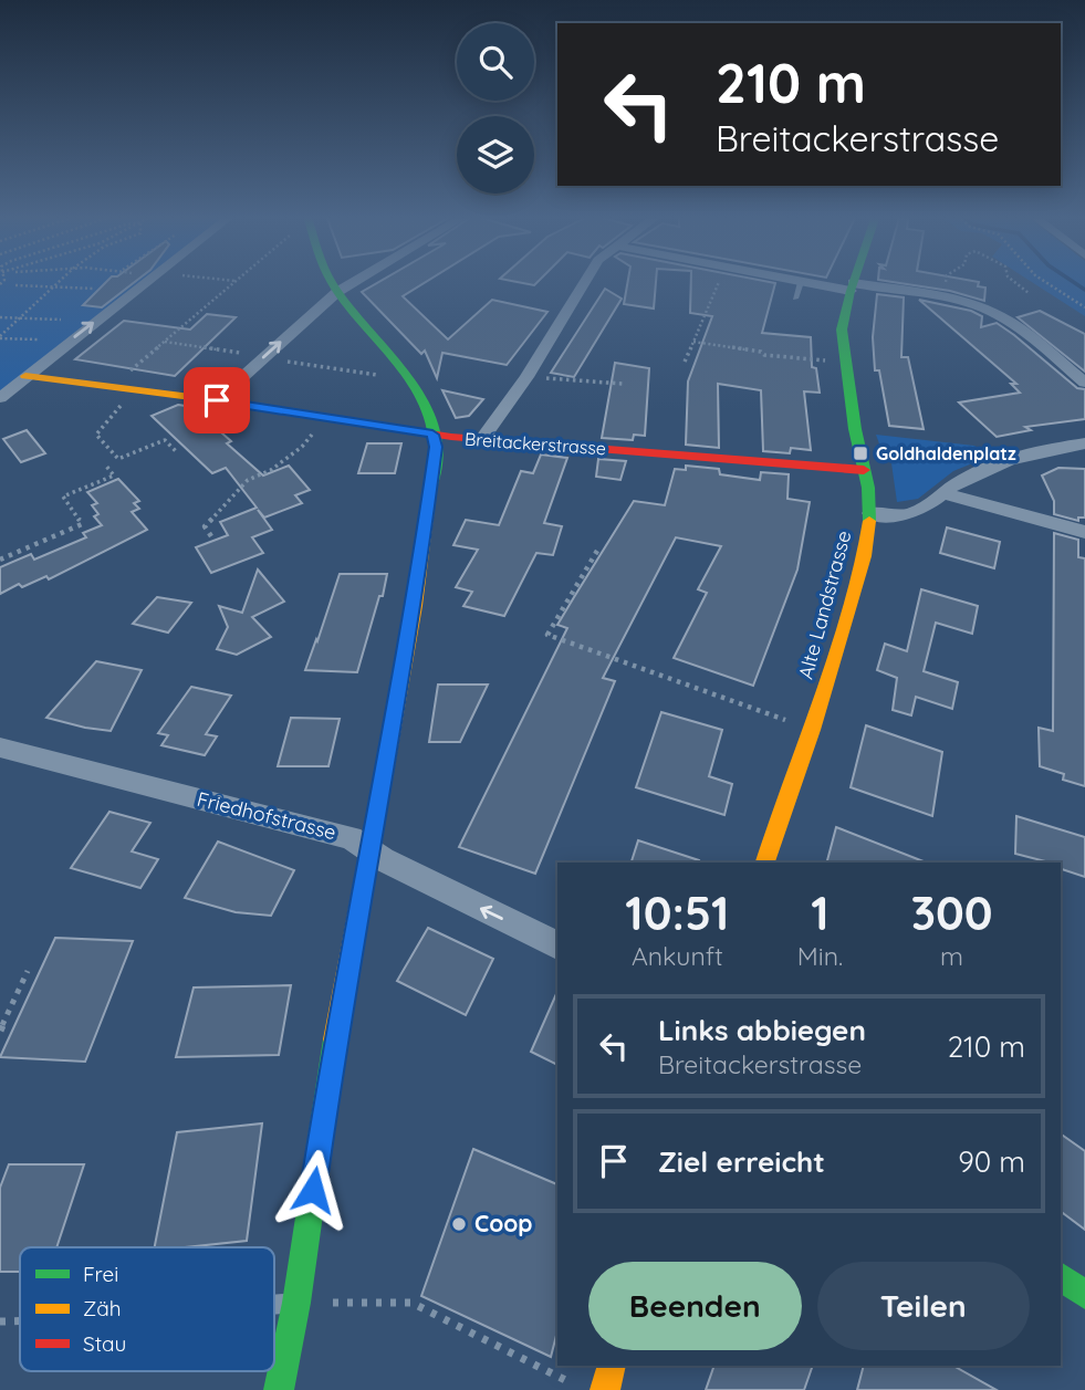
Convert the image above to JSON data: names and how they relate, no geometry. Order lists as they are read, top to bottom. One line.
{"streets":{"street":["Breitackerstrasse","Alte Landstrasse","Friedhofstrasse"]},"crossings":[["Breitackerstrasse","Alte Landstrasse"]],"one_way":["Friedhofstrasse"],"places":{"transit":["Goldhaldenplatz"],"other":["Coop"]},"legend":["Frei","Zäh","Stau"],"page":{"turn":["210 m","Breitackerstrasse"],"eta":["10:51","Ankunft","1","Min.","300","m"],"list":[{"name":"Links abbiegen","note":"Breitackerstrasse","value":"210 m"},{"name":"Ziel erreicht","value":"90 m"}],"buttons":["Beenden","Teilen"]}}
